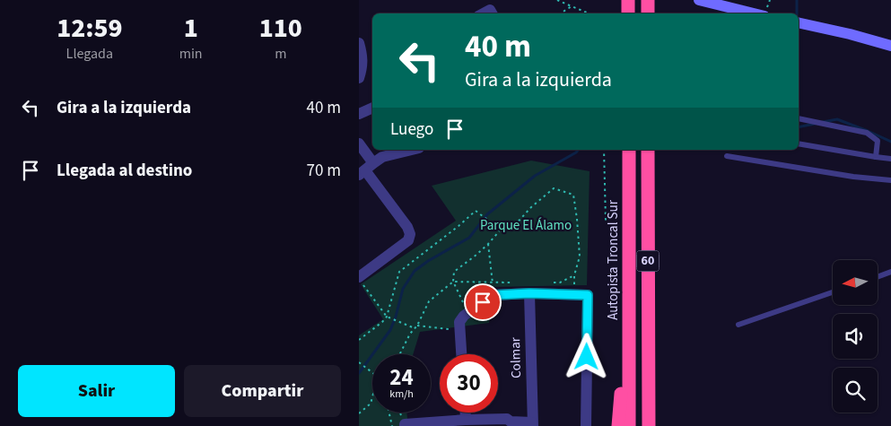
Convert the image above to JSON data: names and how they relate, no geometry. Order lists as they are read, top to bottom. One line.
{"streets":{"highway":["Autopista Troncal Sur","60"],"street":["Colmar"]},"parks":["Parque El Álamo"],"north":"left","page":{"eta":["12:59","Llegada","1","min","110","m"],"turn":["40 m","Gira a la izquierda"],"list":[{"name":"Gira a la izquierda","value":"40 m"},{"name":"Llegada al destino","value":"70 m"}],"then":"Luego","speed":"24 km/h","limit":"30","buttons":["Salir","Compartir"]}}
